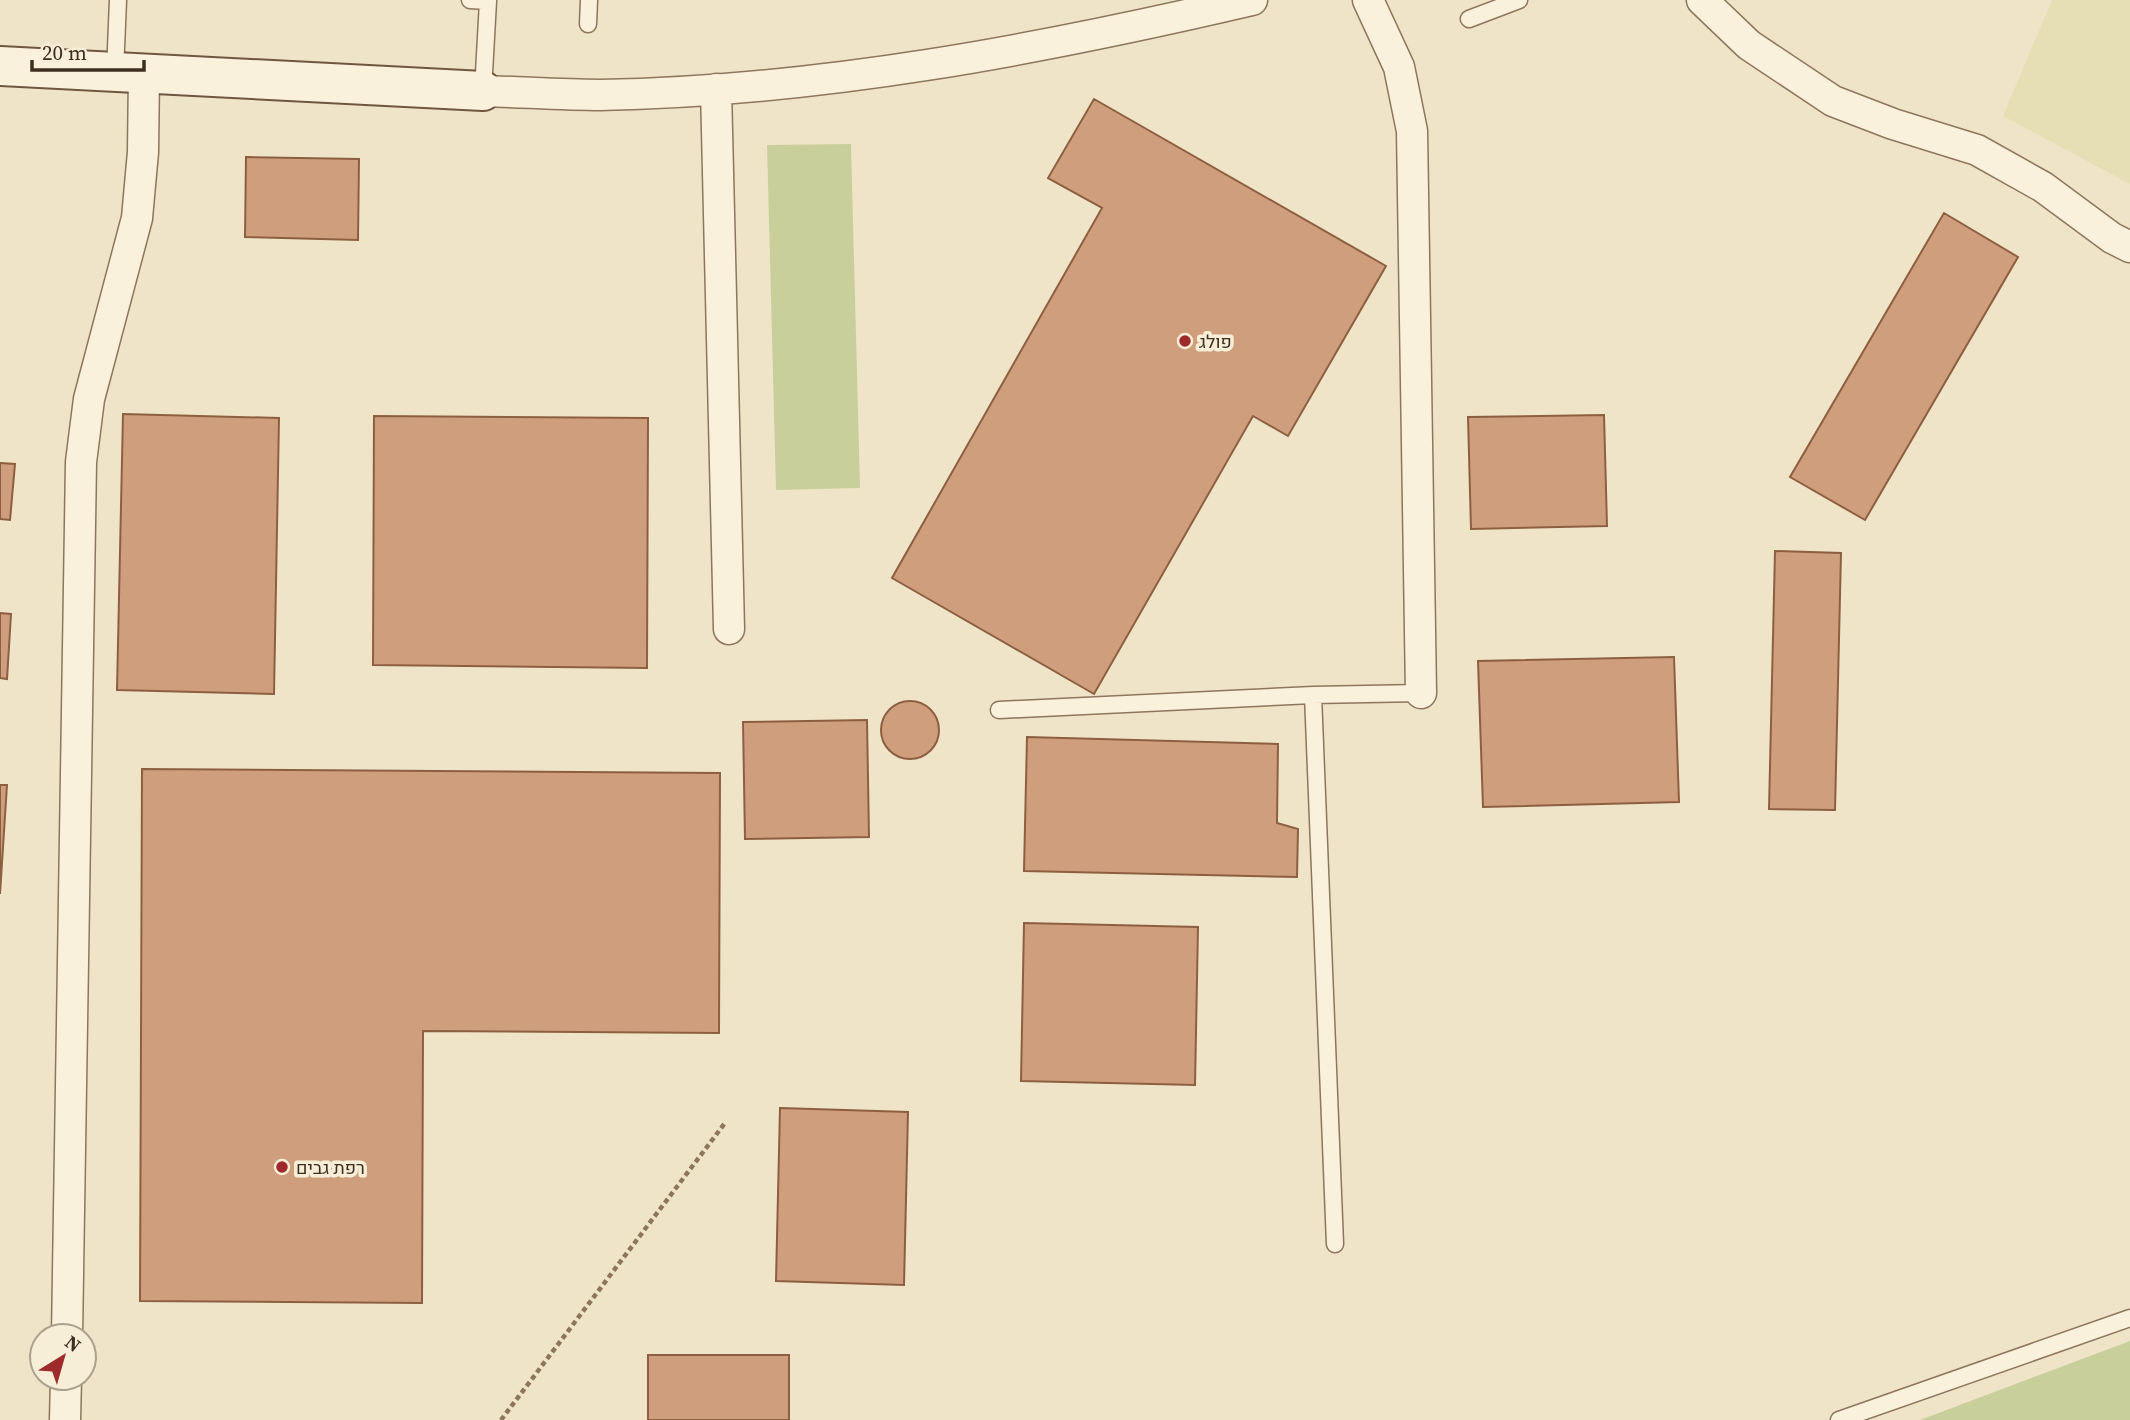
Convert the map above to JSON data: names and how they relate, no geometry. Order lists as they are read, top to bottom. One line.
{"places":["פולג","רפת גבים"],"scale_bar":"20 m","north":"top right"}
